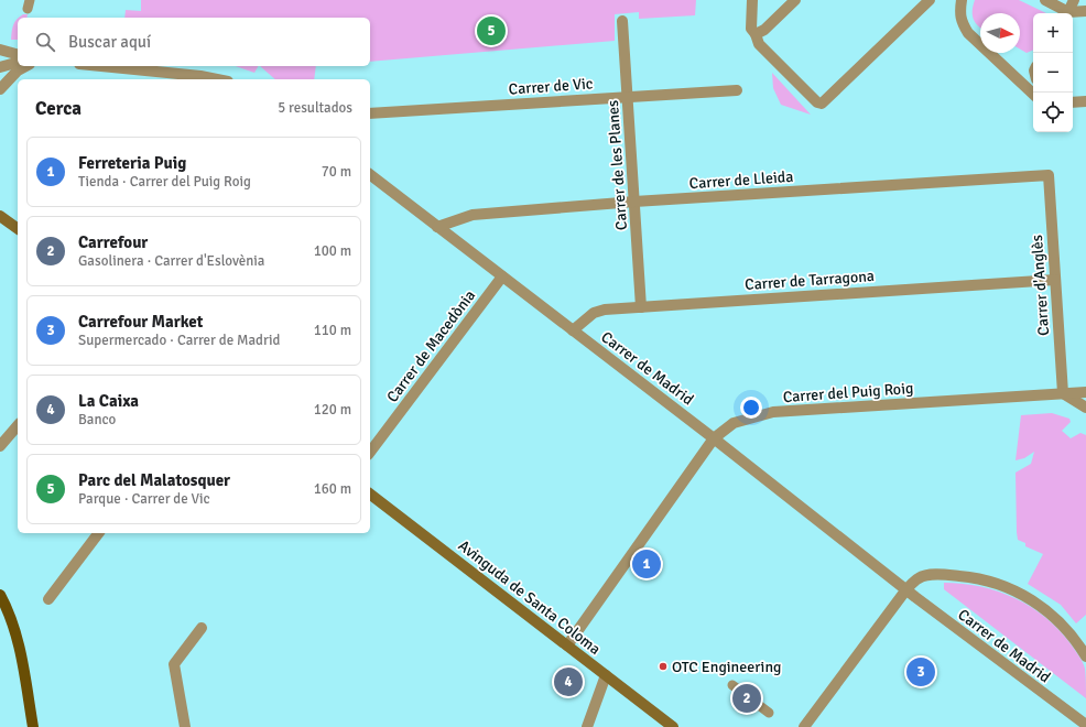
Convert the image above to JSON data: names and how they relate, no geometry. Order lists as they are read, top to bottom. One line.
{"streets":{"main road":["Avinguda de Santa Coloma"],"street":["Carrer de Vic","Carrer de les Planes","Carrer de Lleida","Carrer de Tarragona","Carrer d'Anglès","Carrer de Macedònia","Carrer de Madrid","Carrer del Puig Roig"]},"crossings":[["Carrer de Vic","Carrer de les Planes"],["Carrer de les Planes","Carrer de Lleida"],["Carrer de les Planes","Carrer de Tarragona"],["Carrer de Lleida","Carrer d'Anglès"],["Carrer de Lleida","Carrer de Madrid"],["Carrer de Tarragona","Carrer d'Anglès"],["Carrer de Tarragona","Carrer de Madrid"],["Carrer d'Anglès","Carrer del Puig Roig"],["Carrer de Macedònia","Carrer de Madrid"],["Carrer de Madrid","Carrer del Puig Roig"],["Carrer del Puig Roig","Avinguda de Santa Coloma"]],"places":["OTC Engineering"],"north":"right","page":{"map_buttons":["+","−"],"pins":["5","1","3","4","2"],"search":"Buscar aquí","heading":["Cerca","5 resultados"],"list":[{"mark":"1","name":"Ferreteria Puig","note":"Tienda · Carrer del Puig Roig","value":"70 m"},{"mark":"2","name":"Carrefour","note":"Gasolinera · Carrer d'Eslovènia","value":"100 m"},{"mark":"3","name":"Carrefour Market","note":"Supermercado · Carrer de Madrid","value":"110 m"},{"mark":"4","name":"La Caixa","note":"Banco","value":"120 m"},{"mark":"5","name":"Parc del Malatosquer","note":"Parque · Carrer de Vic","value":"160 m"}]}}
